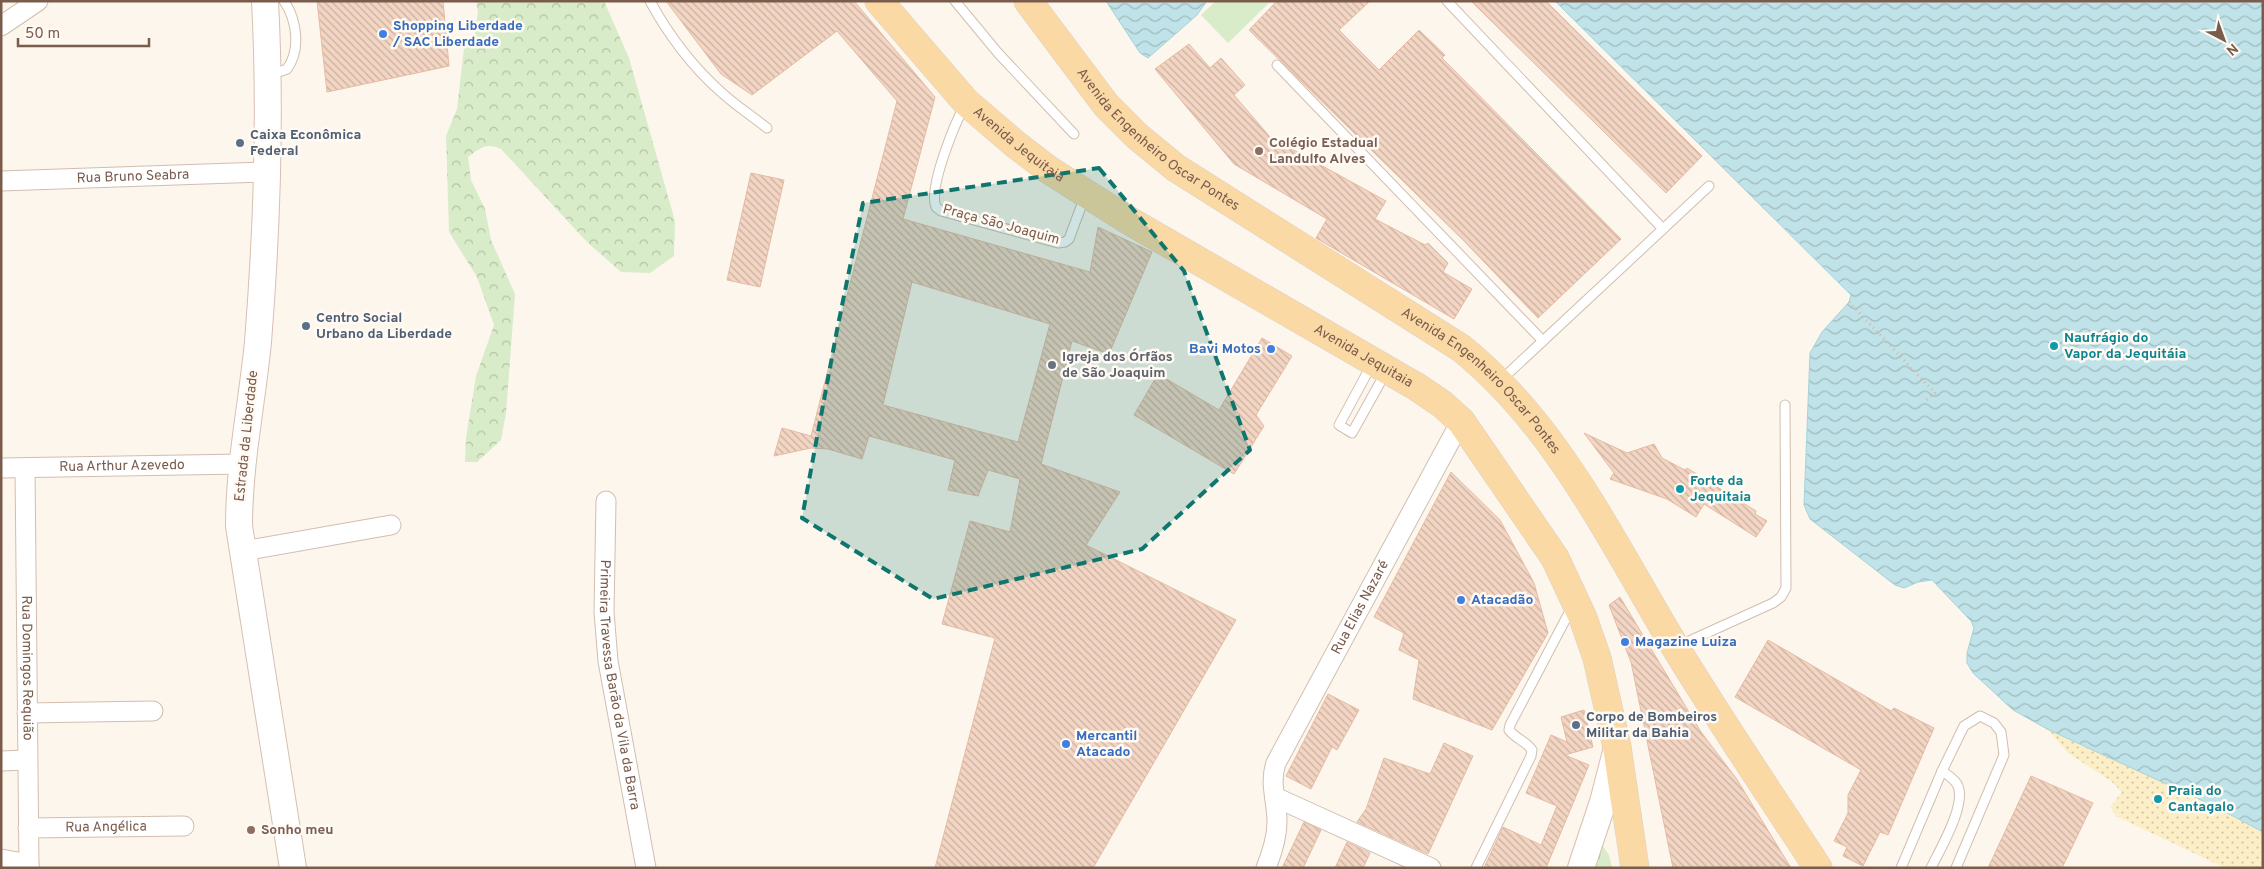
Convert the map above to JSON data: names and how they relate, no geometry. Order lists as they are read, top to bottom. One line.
{"streets":{"main road":["Avenida Engenheiro Oscar Pontes","Avenida Jequitaia","Estrada da Liberdade"],"street":["Rua Bruno Seabra","Rua Arthur Azevedo","Rua Elias Nazaré","Rua Domingos Requião","Primeira Travessa Barão da Vila da Barra","Rua Angélica"],"lane":["Praça São Joaquim"]},"crossings":[["Avenida Jequitaia","Praça São Joaquim"],["Avenida Jequitaia","Rua Elias Nazaré"],["Rua Bruno Seabra","Estrada da Liberdade"],["Estrada da Liberdade","Rua Arthur Azevedo"],["Rua Arthur Azevedo","Rua Domingos Requião"],["Rua Domingos Requião","Rua Angélica"]],"places":["Shopping Liberdade / SAC Liberdade","Caixa Econômica Federal","Colégio Estadual Landulfo Alves","Centro Social Urbano da Liberdade","Naufrágio do Vapor da Jequitáia","Bavi Motos","Igreja dos Órfãos de São Joaquim","Forte da Jequitaia","Atacadão","Magazine Luiza","Corpo de Bombeiros Militar da Bahia","Mercantil Atacado","Praia do Cantagalo","Sonho meu"],"scale_bar":"50 m","north":"bottom right"}
